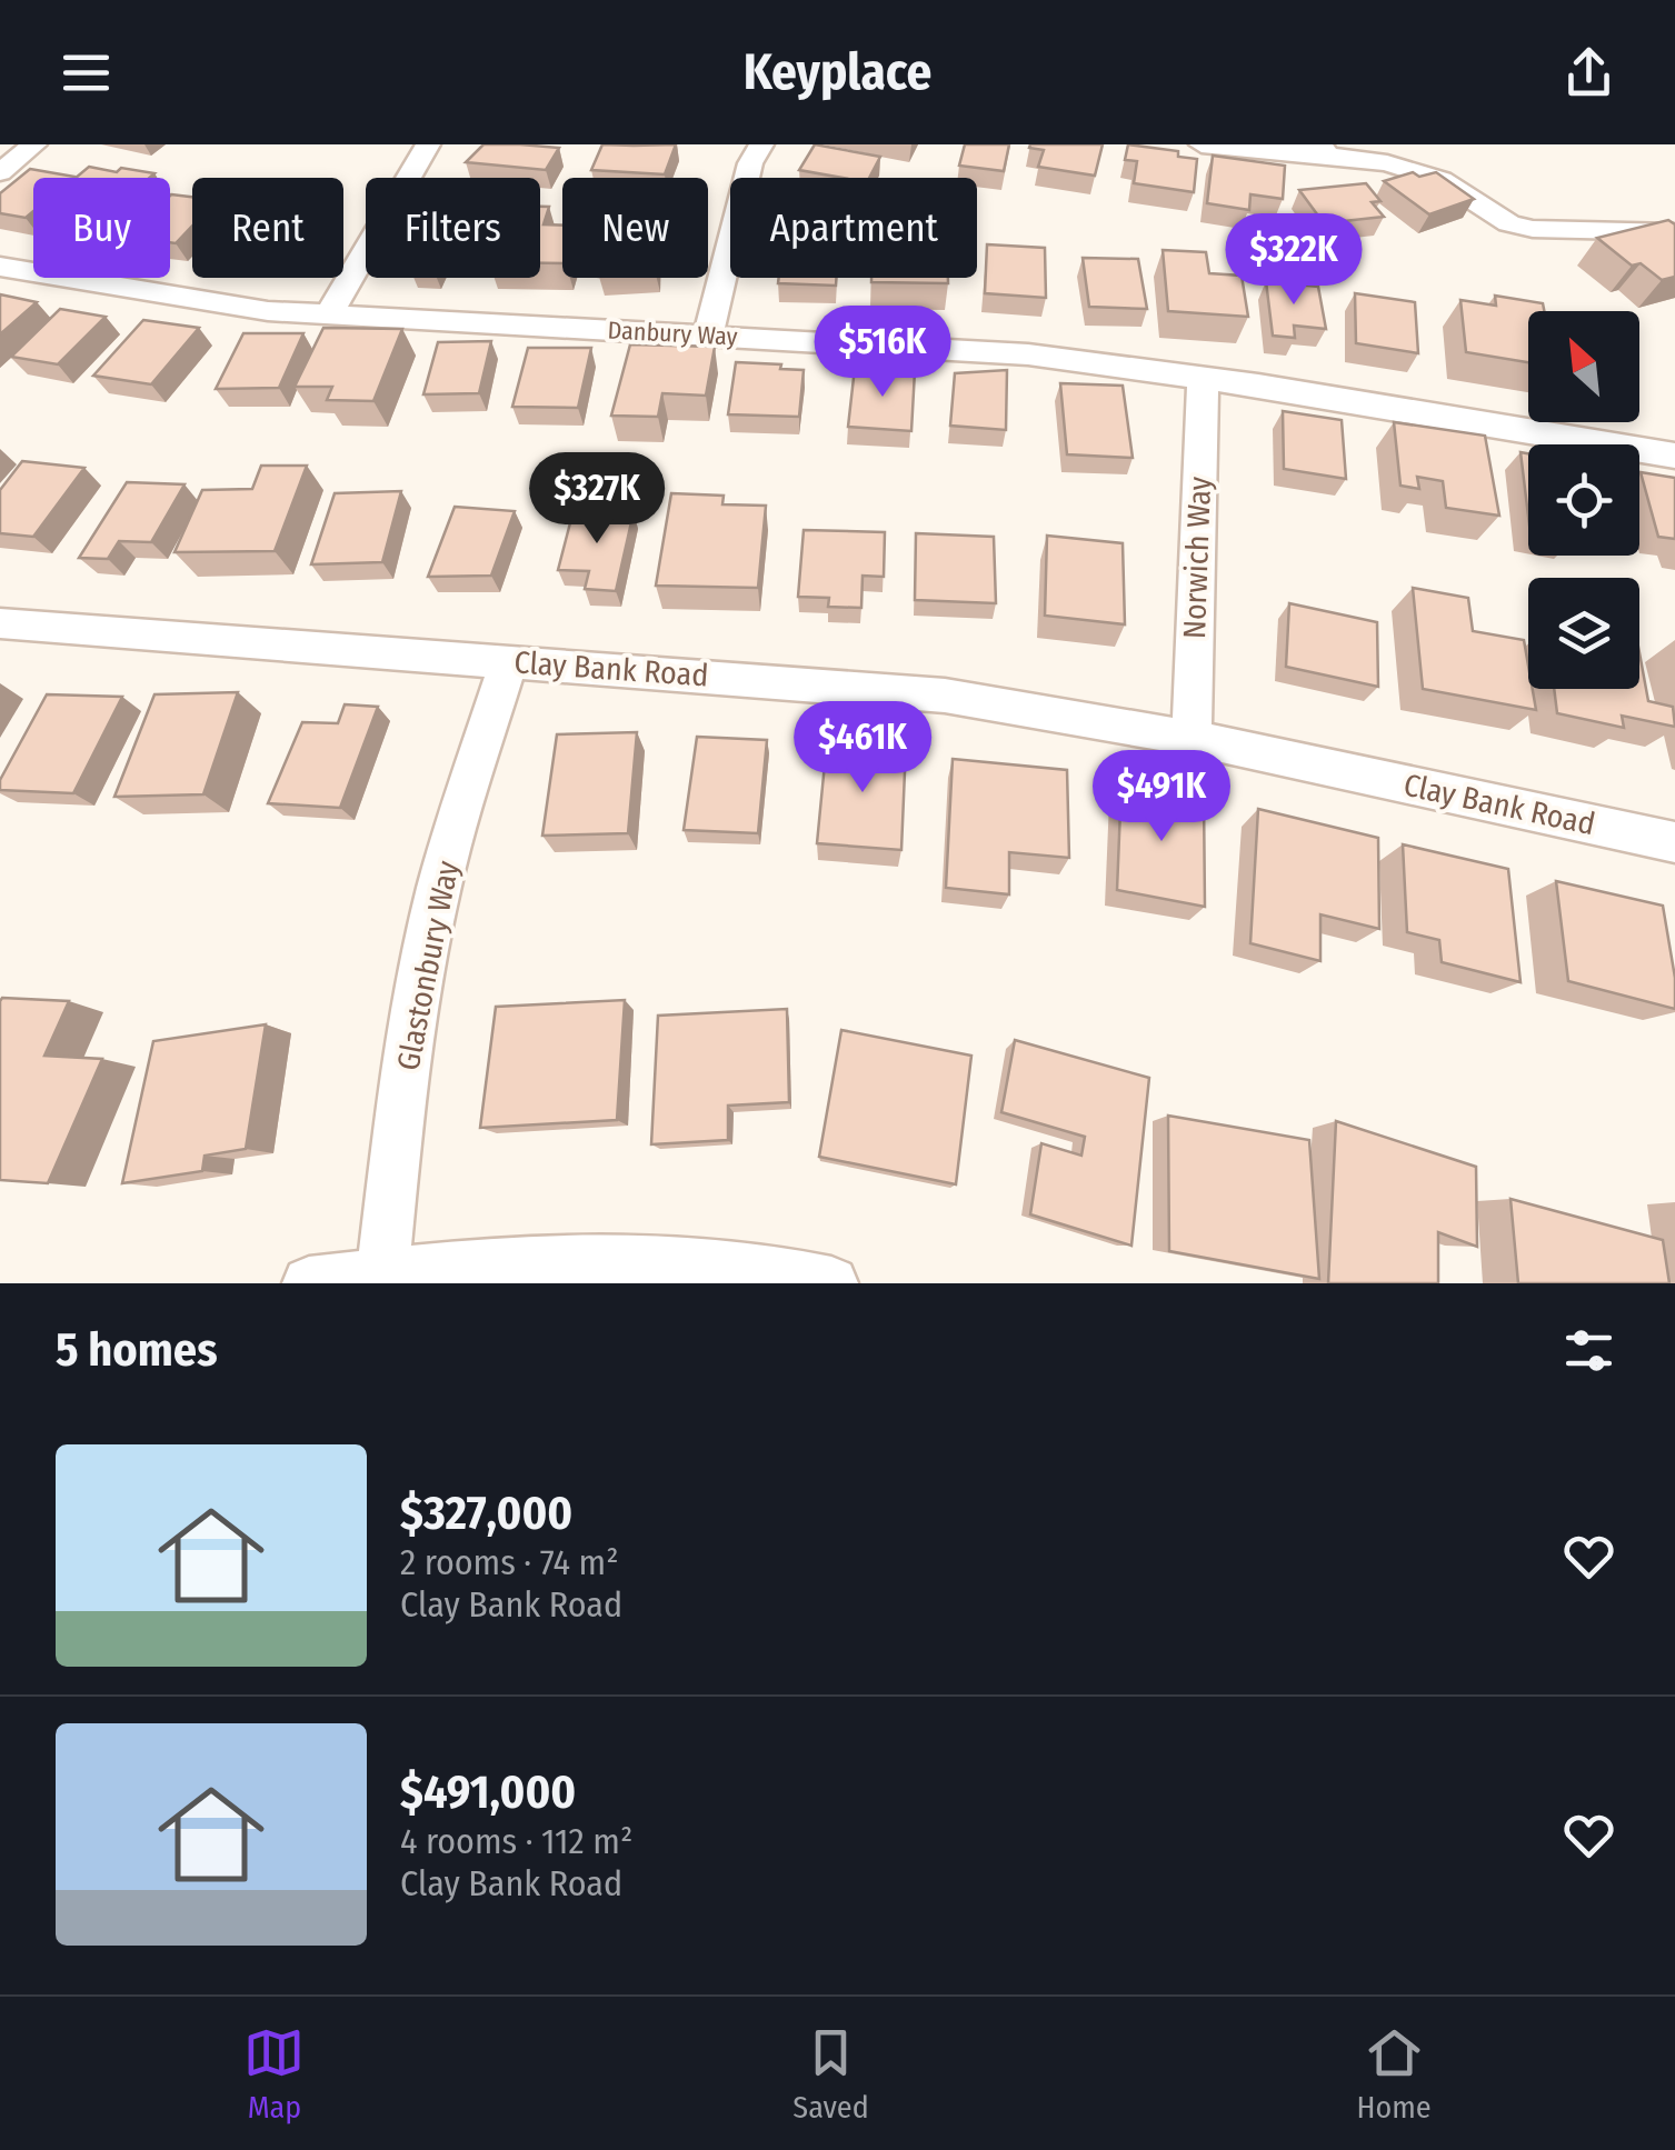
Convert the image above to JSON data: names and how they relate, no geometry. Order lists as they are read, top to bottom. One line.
{"streets":{"street":["Danbury Way","Norwich Way","Clay Bank Road","Glastonbury Way"]},"crossings":[["Danbury Way","Norwich Way"],["Norwich Way","Clay Bank Road"],["Clay Bank Road","Glastonbury Way"]],"north":"top left","page":{"header":"Keyplace","chip":["Buy","Rent","Filters","New","Apartment"],"price":["$322K","$516K","$327K","$461K","$491K"],"heading":"5 homes","list":[{"name":"$327,000","note":"2 rooms · 74 m² · Clay Bank Road"},{"name":"$491,000","note":"4 rooms · 112 m² · Clay Bank Road"}],"tabs":["Map","Saved","Home"]}}
